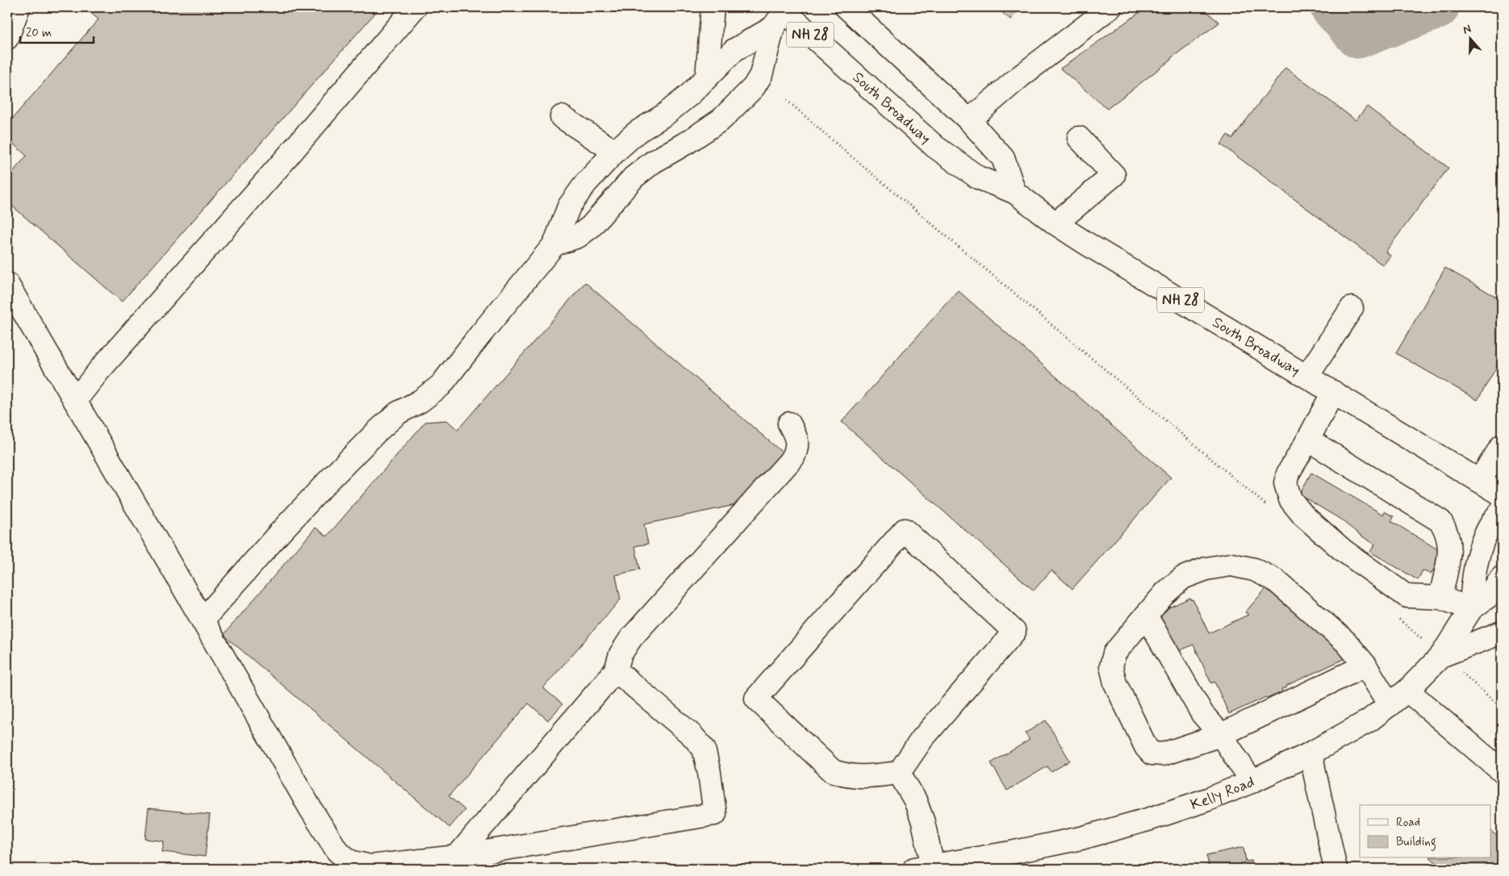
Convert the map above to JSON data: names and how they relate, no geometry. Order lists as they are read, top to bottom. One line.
{"streets":{"main road":["NH 28","South Broadway","Kelly Road"]},"crossings":[["NH 28","South Broadway"]],"legend":["Road","Building"],"scale_bar":"20 m","north":"top"}
